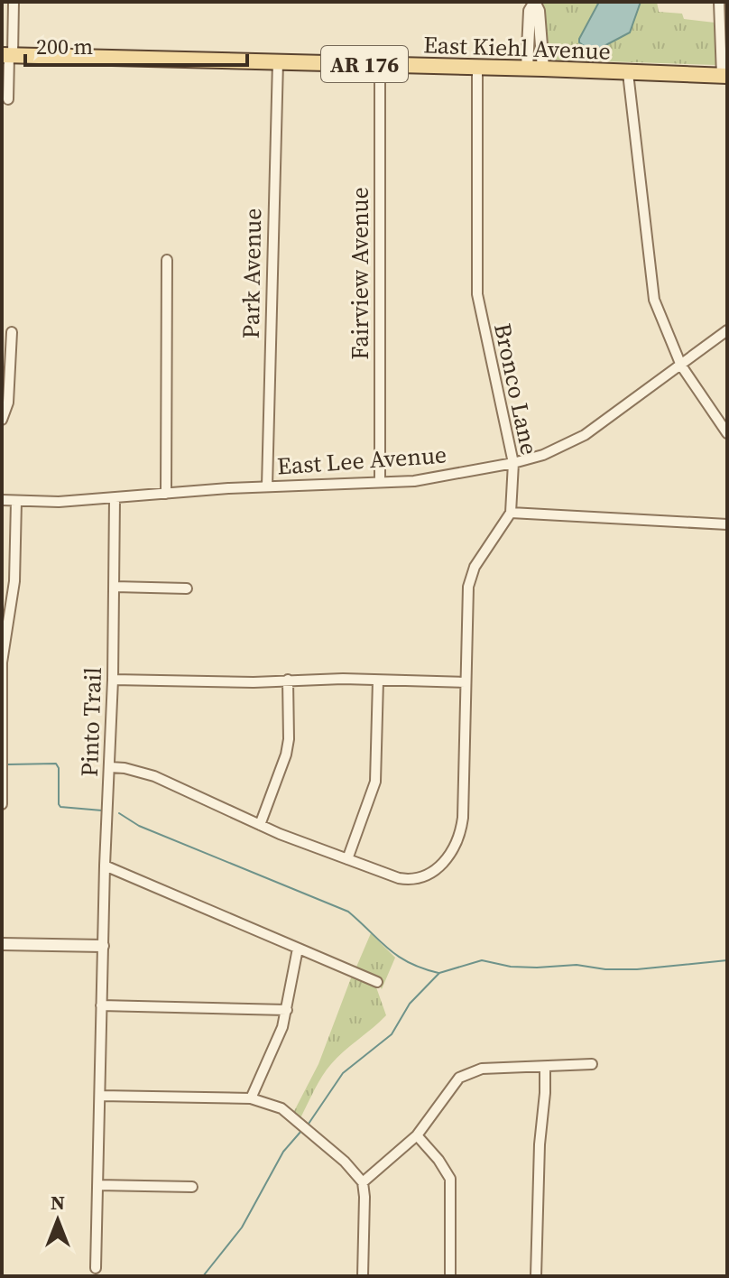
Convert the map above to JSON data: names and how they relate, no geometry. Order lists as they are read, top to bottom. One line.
{"streets":{"main road":["East Kiehl Avenue","AR 176"],"street":["Park Avenue","Fairview Avenue","Bronco Lane","East Lee Avenue","Pinto Trail"]},"crossings":[["East Kiehl Avenue","Park Avenue"],["East Kiehl Avenue","Fairview Avenue"],["East Kiehl Avenue","Bronco Lane"],["Park Avenue","East Lee Avenue"],["Fairview Avenue","East Lee Avenue"],["Bronco Lane","East Lee Avenue"],["East Lee Avenue","Pinto Trail"]],"scale_bar":"200 m","north":"top"}
